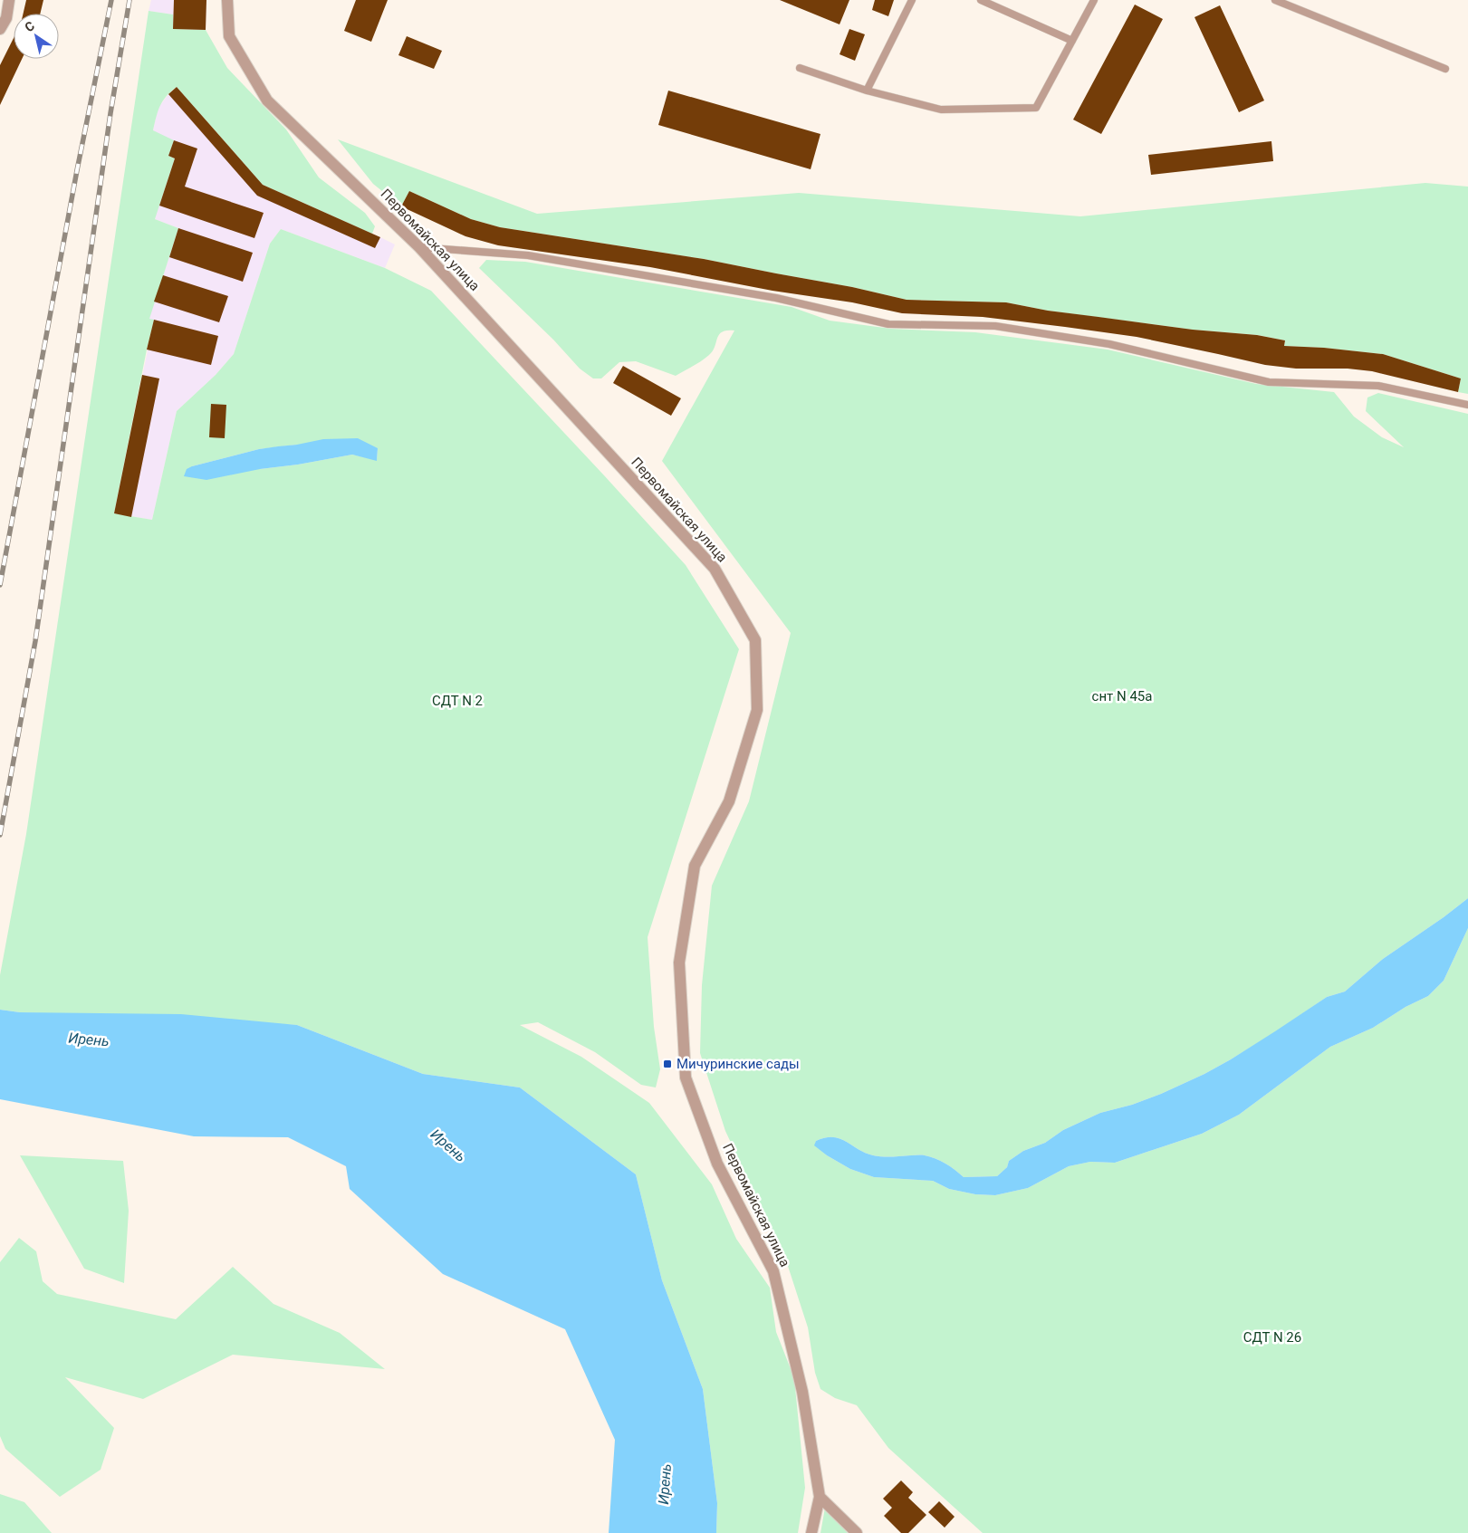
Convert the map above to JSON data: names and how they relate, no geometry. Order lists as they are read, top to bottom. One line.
{"streets":{"street":["Первомайская улица"]},"water":["Ирень"],"parks":["снт N 45а","СДТ N 2","СДТ N 26"],"places":{"transit":["Мичуринские сады"]},"north":"top left"}
